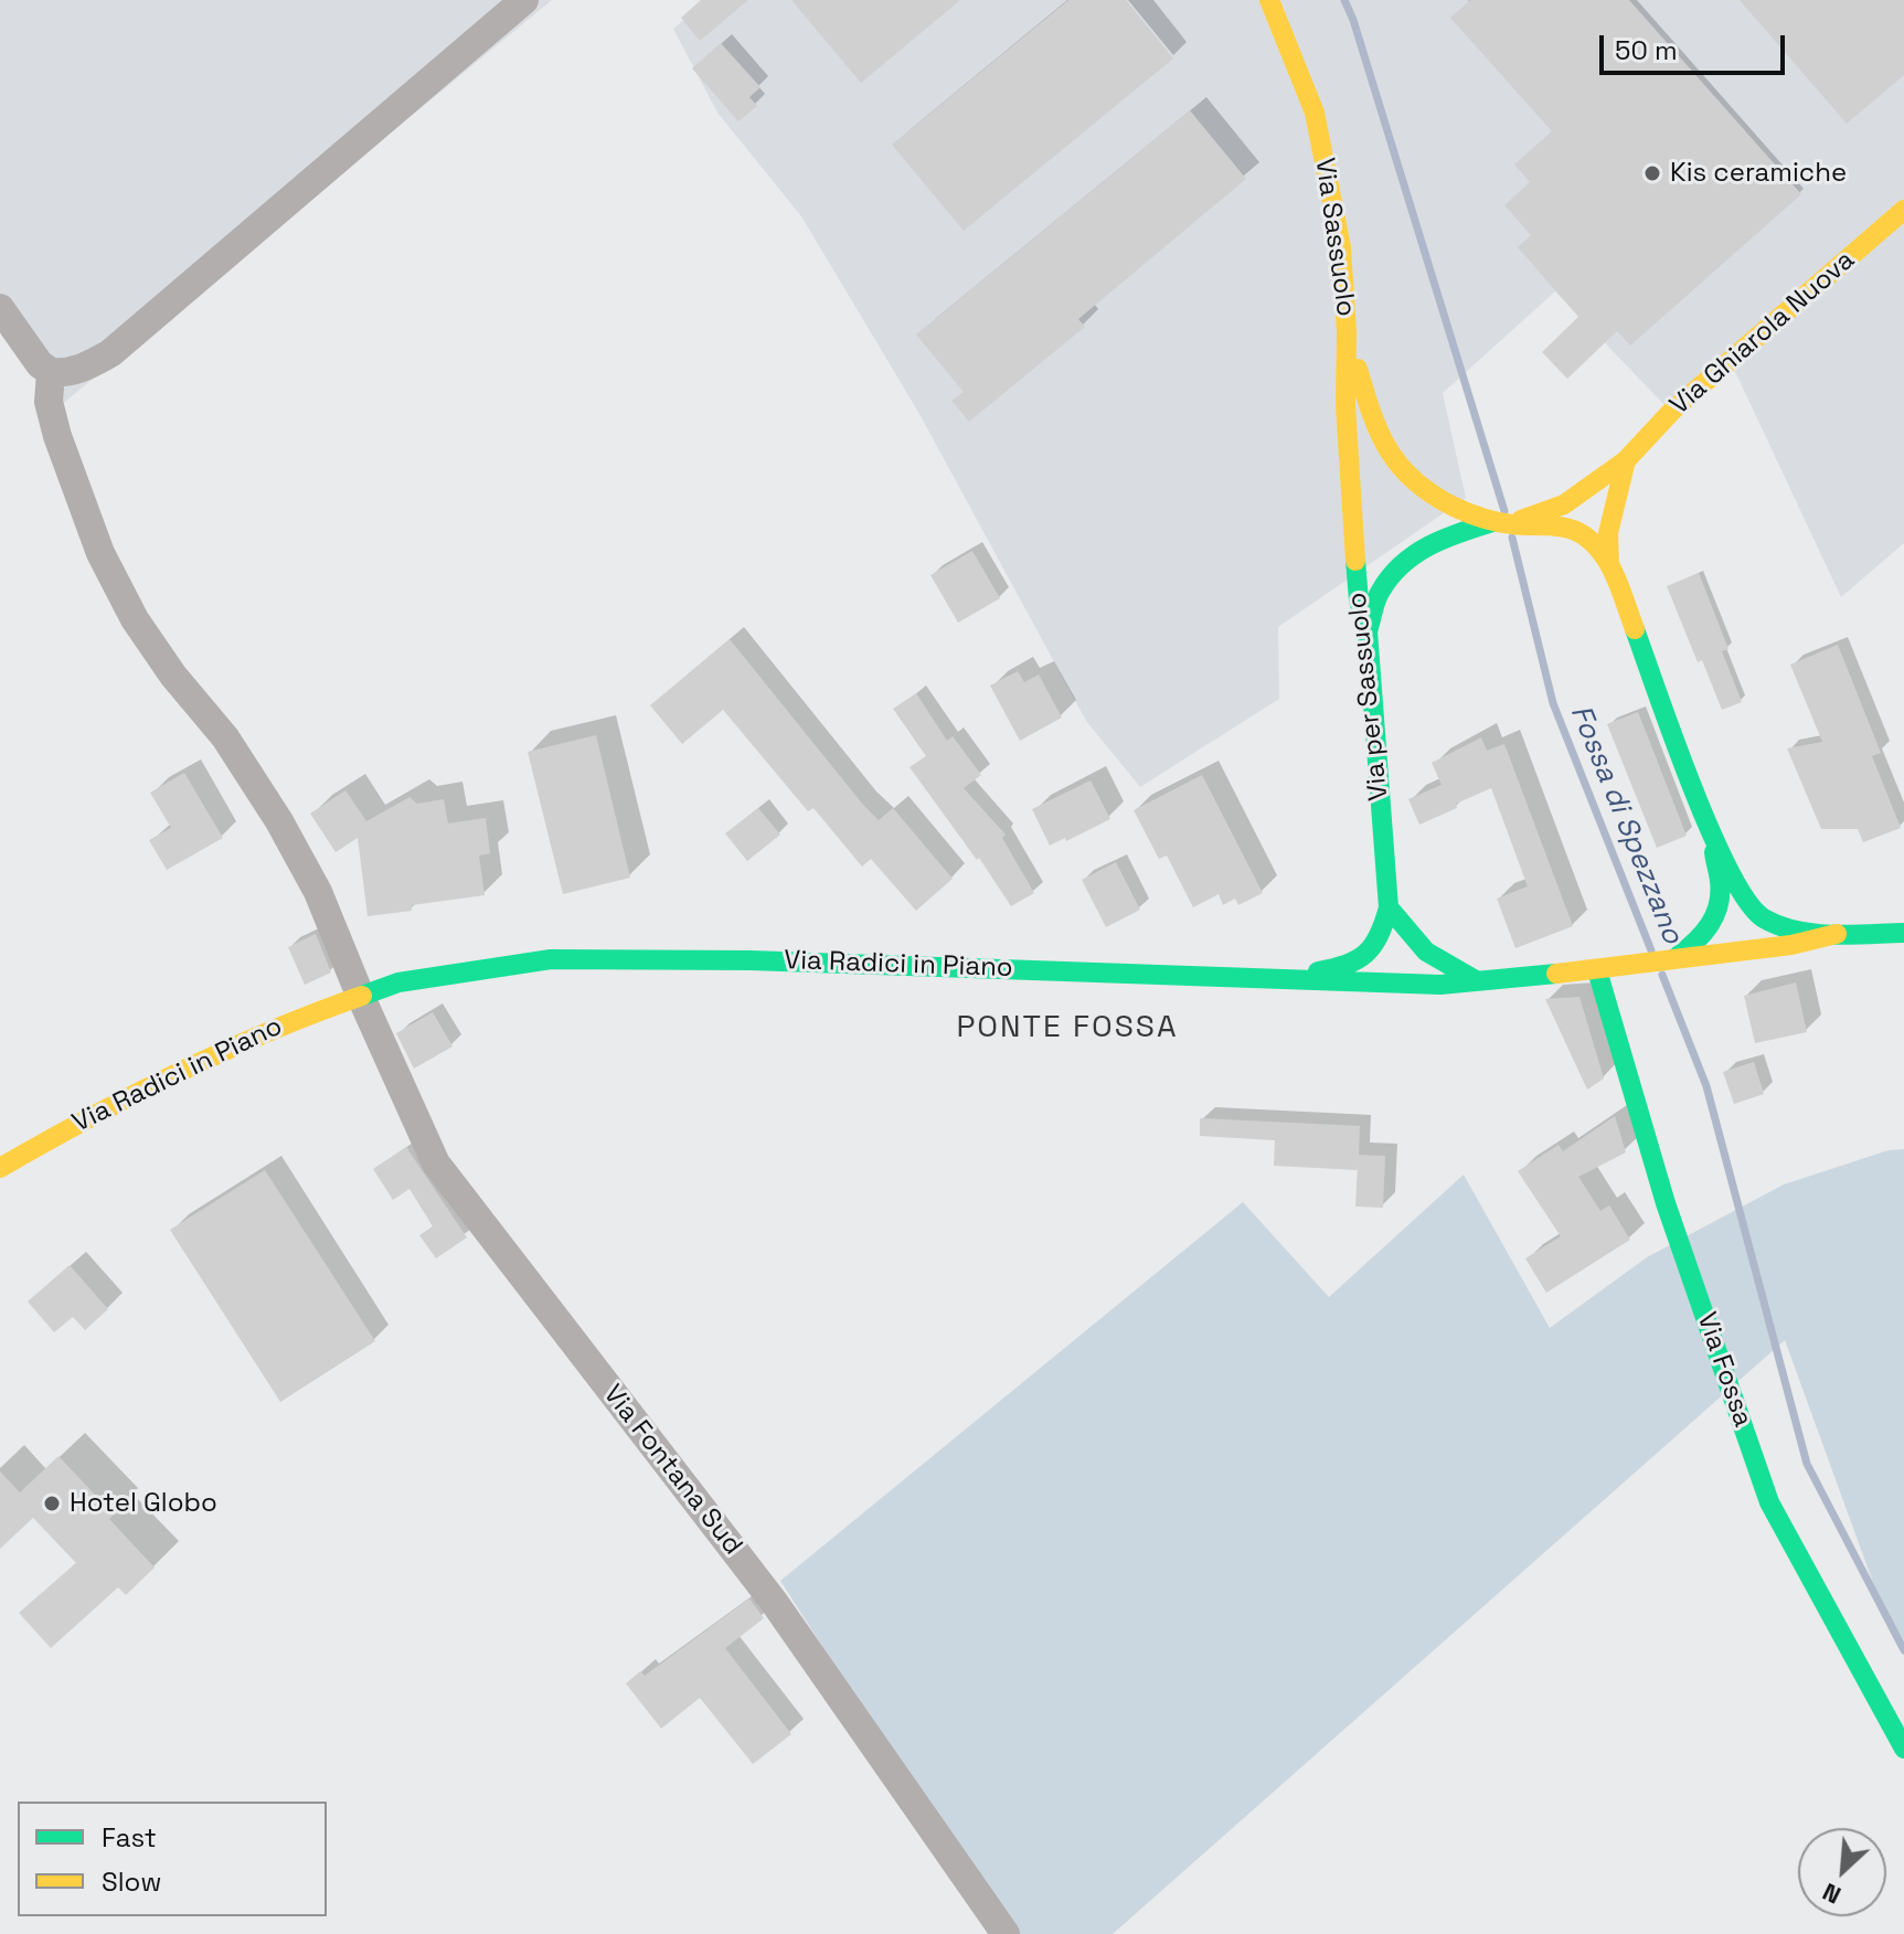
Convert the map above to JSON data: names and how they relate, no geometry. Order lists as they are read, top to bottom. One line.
{"streets":{"street":["Via Sassuolo","Via Ghiarola Nuova","Via per Sassuolo","Via Radici in Piano","Via Fossa","Via Fontana Sud"]},"crossings":[["Via Sassuolo","Via per Sassuolo"],["Via Radici in Piano","Via Fossa"],["Via Radici in Piano","Via Fontana Sud"]],"districts":["PONTE FOSSA"],"water":["Fossa di Spezzano"],"places":["Kis ceramiche","Hotel Globo"],"legend":["Fast","Slow"],"scale_bar":"50 m","north":"bottom left"}
